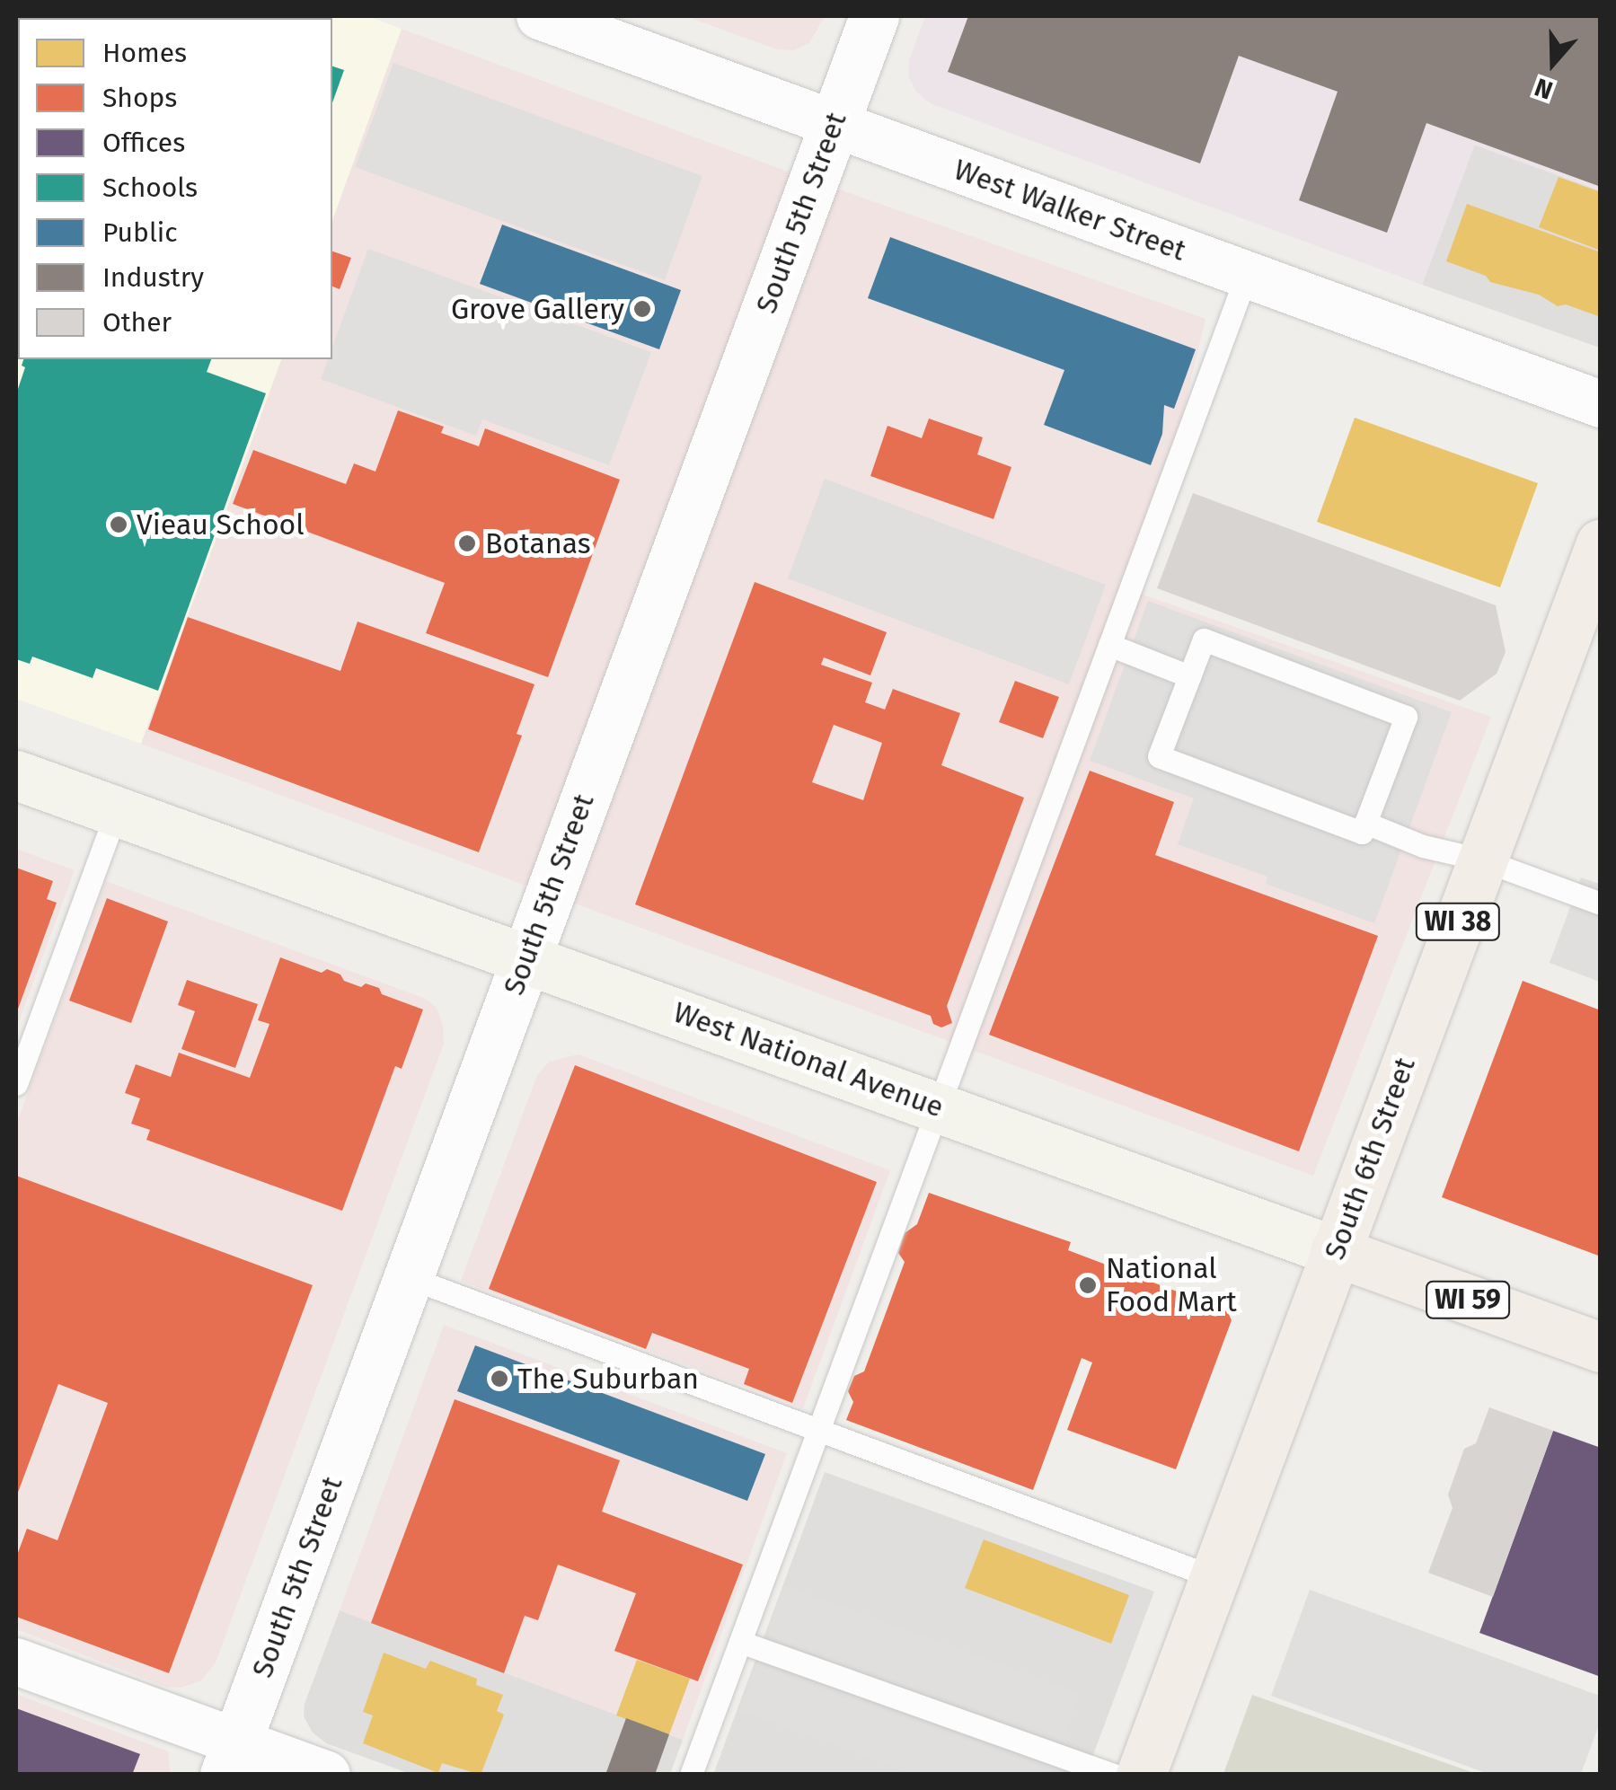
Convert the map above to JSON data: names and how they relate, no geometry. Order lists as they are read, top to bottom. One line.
{"streets":{"main road":["WI 38","West National Avenue","South 6th Street","WI 59"],"street":["West Walker Street","South 5th Street"]},"crossings":[["West Walker Street","South 5th Street"],["South 5th Street","West National Avenue"],["West National Avenue","South 6th Street"]],"places":["Grove Gallery","Vieau School","Botanas","National Food Mart","The Suburban"],"legend":["Homes","Shops","Offices","Schools","Public","Industry","Other"],"north":"bottom"}
